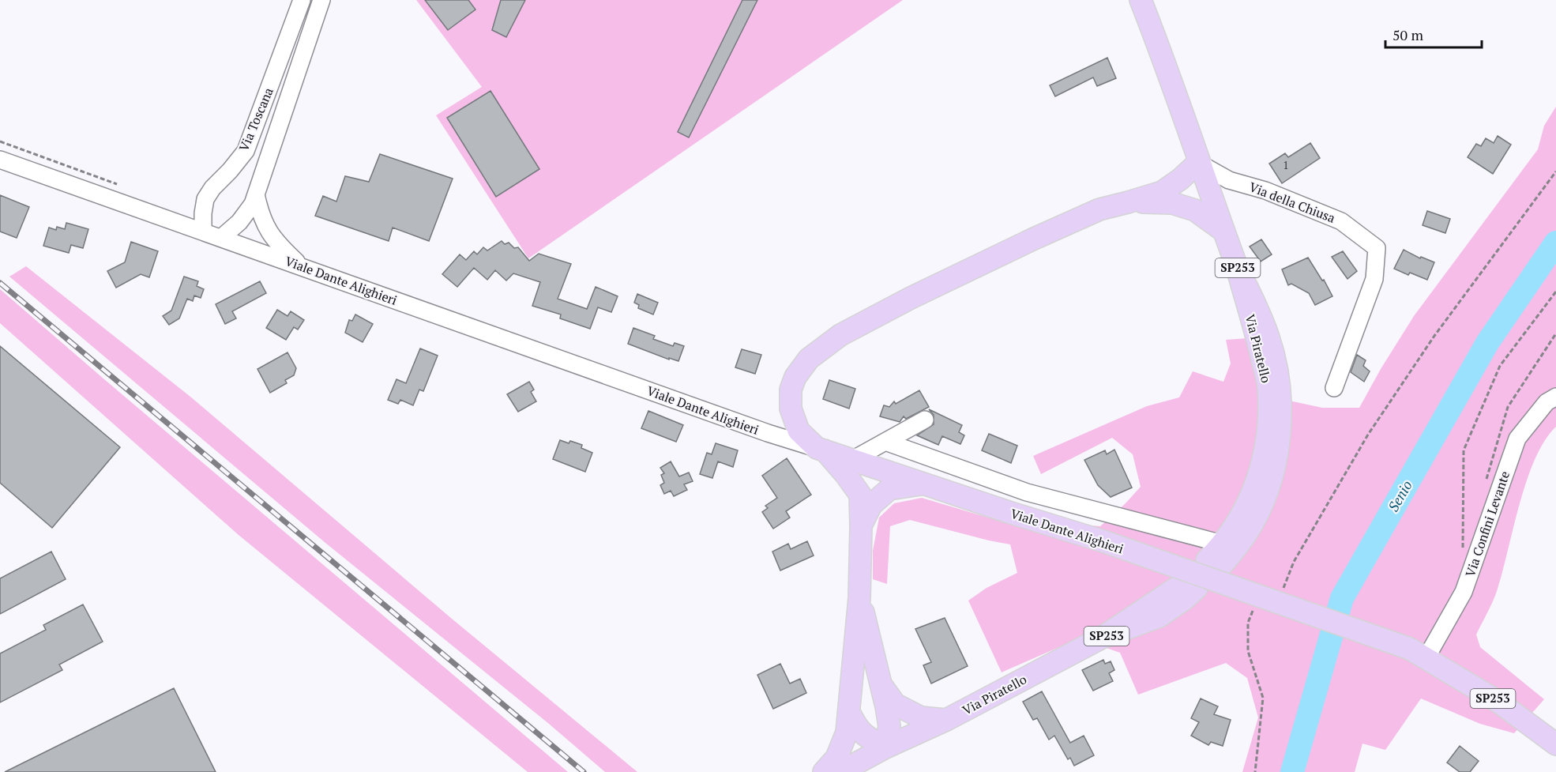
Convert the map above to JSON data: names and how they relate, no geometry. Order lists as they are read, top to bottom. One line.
{"streets":{"main road":["SP253","Viale Dante Alighieri","Via Piratello"],"street":["Via Toscana","Via della Chiusa","Via Confini Levante"]},"crossings":[["Via Toscana","Viale Dante Alighieri"],["Via della Chiusa","SP253"],["Via della Chiusa","Via Piratello"],["SP253","Viale Dante Alighieri"],["SP253","Via Piratello"],["SP253","Via Confini Levante"],["Viale Dante Alighieri","Via Confini Levante"]],"water":["Senio"],"house_numbers":["1"],"scale_bar":"50 m"}
